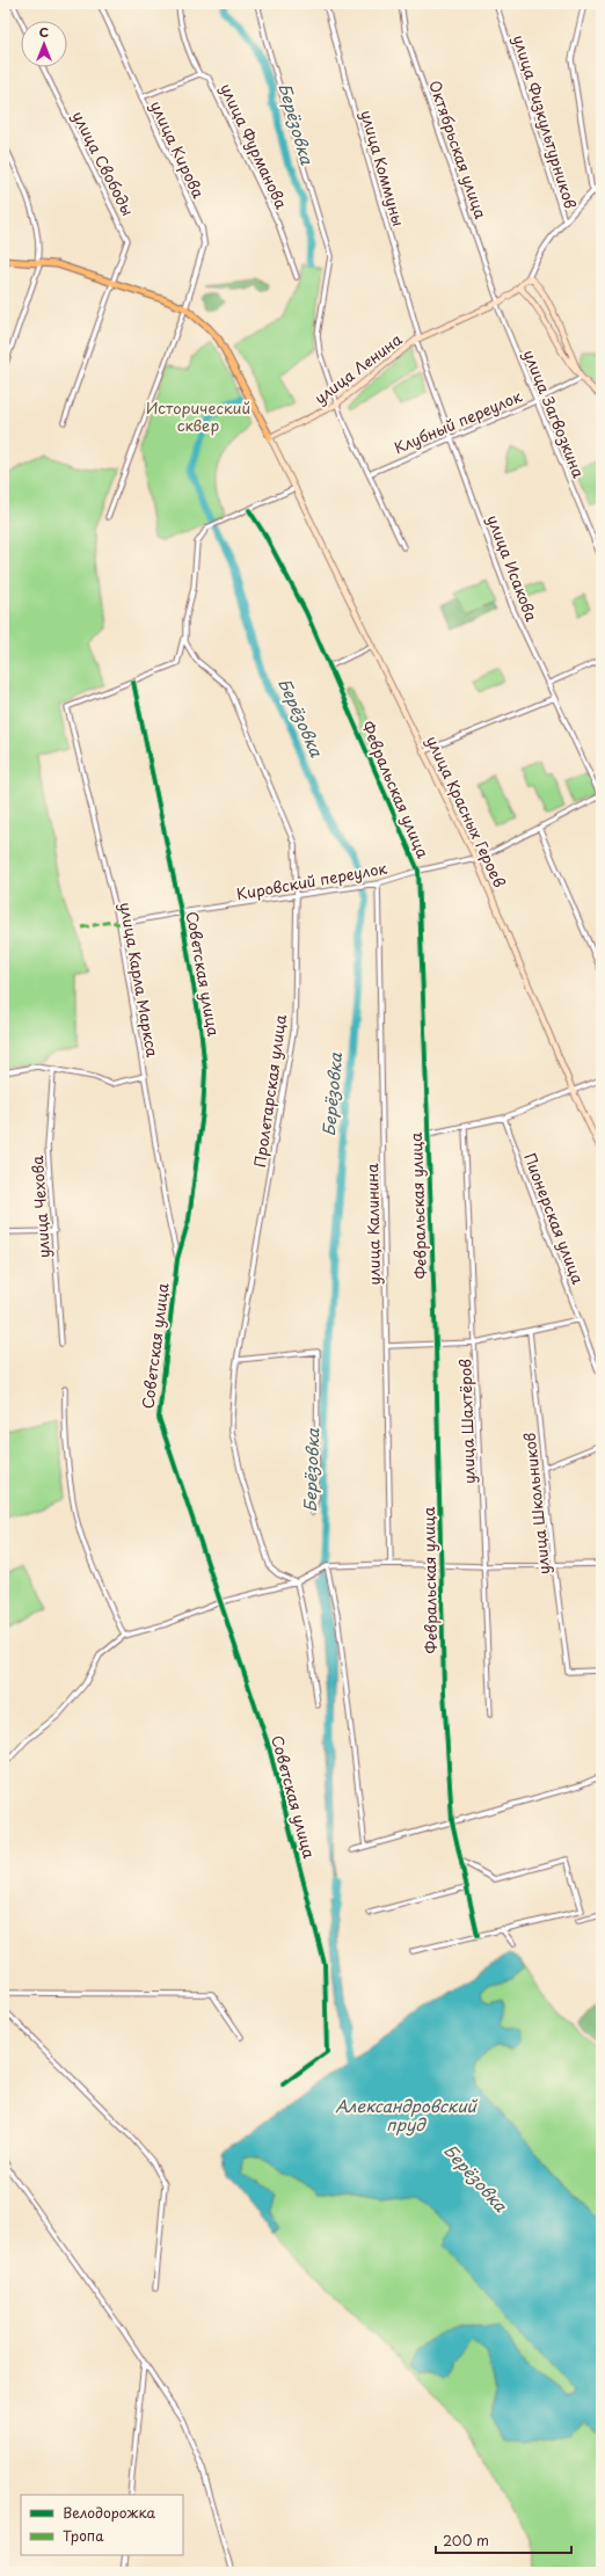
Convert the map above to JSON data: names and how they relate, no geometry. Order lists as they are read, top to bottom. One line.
{"streets":{"main road":["улица Ленина","улица Красных Героев"],"street":["улица Физкультурников","улица Фурманова","улица Кирова","Октябрьская улица","улица Свободы","улица Коммуны","улица Загвозкина","Клубный переулок","улица Исакова","Февральская улица","Кировский переулок","Советская улица","улица Карла Маркса","Пролетарская улица","улица Чехова","Пионерская улица","улица Калинина","улица Шахтёров","улица Школьников"]},"crossings":[["Октябрьская улица","улица Ленина"],["Октябрьская улица","улица Загвозкина"],["улица Коммуны","улица Ленина"],["улица Коммуны","улица Исакова"],["улица Ленина","улица Загвозкина"],["улица Ленина","улица Исакова"],["улица Ленина","улица Красных Героев"],["улица Загвозкина","Клубный переулок"],["Клубный переулок","улица Исакова"],["улица Исакова","Кировский переулок"],["Февральская улица","Кировский переулок"],["улица Красных Героев","Кировский переулок"],["Кировский переулок","Советская улица"],["Кировский переулок","улица Карла Маркса"],["Кировский переулок","Пролетарская улица"],["Кировский переулок","улица Калинина"],["Советская улица","улица Карла Маркса"]],"water":["Берёзовка","Александровский пруд"],"parks":["Исторический сквер"],"legend":["Велодорожка","Тропа"],"scale_bar":"200 m","north":"top"}
